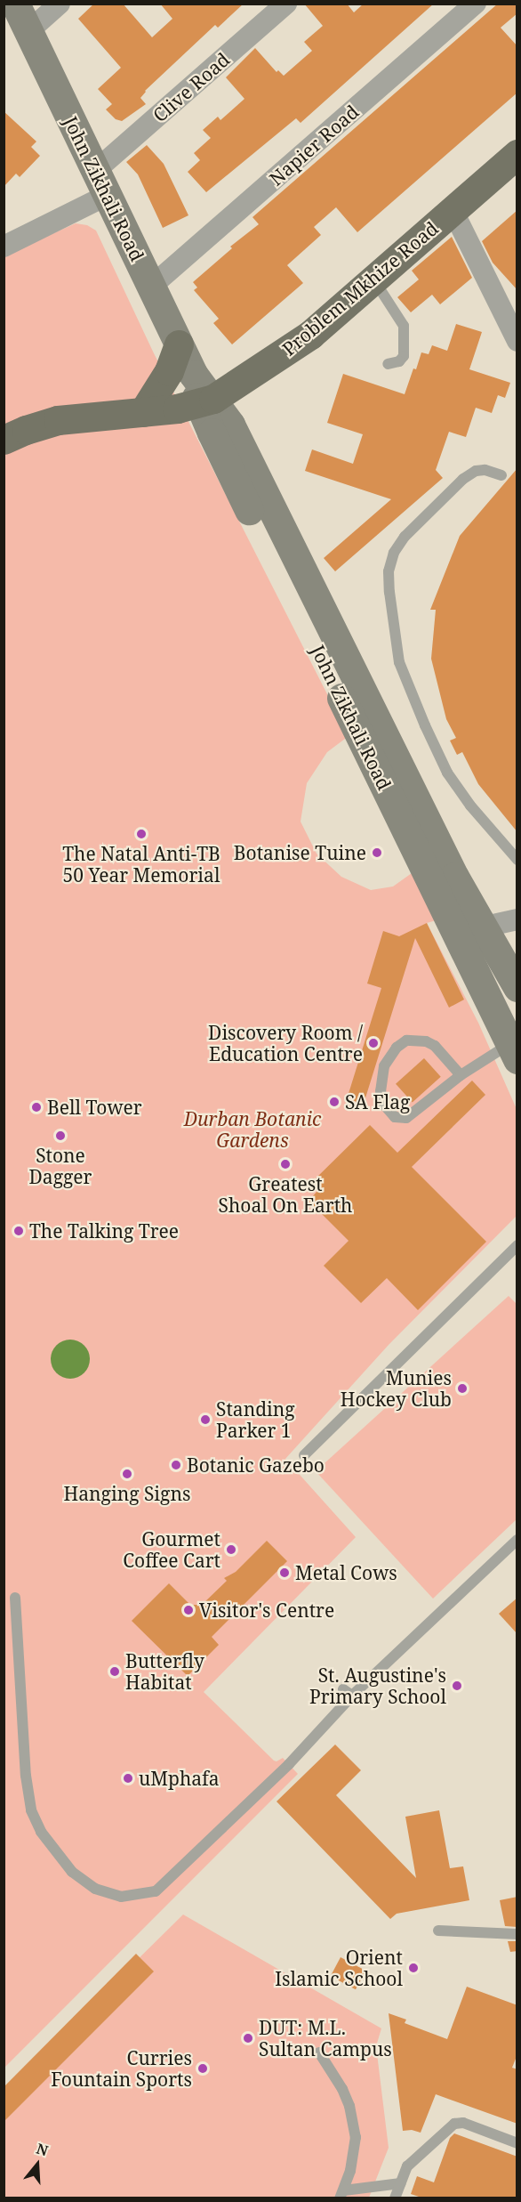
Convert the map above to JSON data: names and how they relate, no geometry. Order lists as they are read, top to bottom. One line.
{"streets":{"main road":["John Zikhali Road","Problem Mkhize Road"],"street":["Clive Road","Napier Road"]},"crossings":[["Clive Road","John Zikhali Road"],["Napier Road","John Zikhali Road"],["John Zikhali Road","Problem Mkhize Road"]],"parks":["Durban Botanic Gardens"],"places":["The Natal Anti-TB 50 Year Memorial","Botanise Tuine","Discovery Room / Education Centre","SA Flag","Bell Tower","Stone Dagger","Greatest Shoal On Earth","The Talking Tree","Munies Hockey Club","Standing Parker 1","Botanic Gazebo","Hanging Signs","Gourmet Coffee Cart","Metal Cows","Visitor's Centre","Butterfly Habitat","St. Augustine's Primary School","uMphafa","Orient Islamic School","DUT: M.L. Sultan Campus","Curries Fountain Sports"],"north":"top"}
